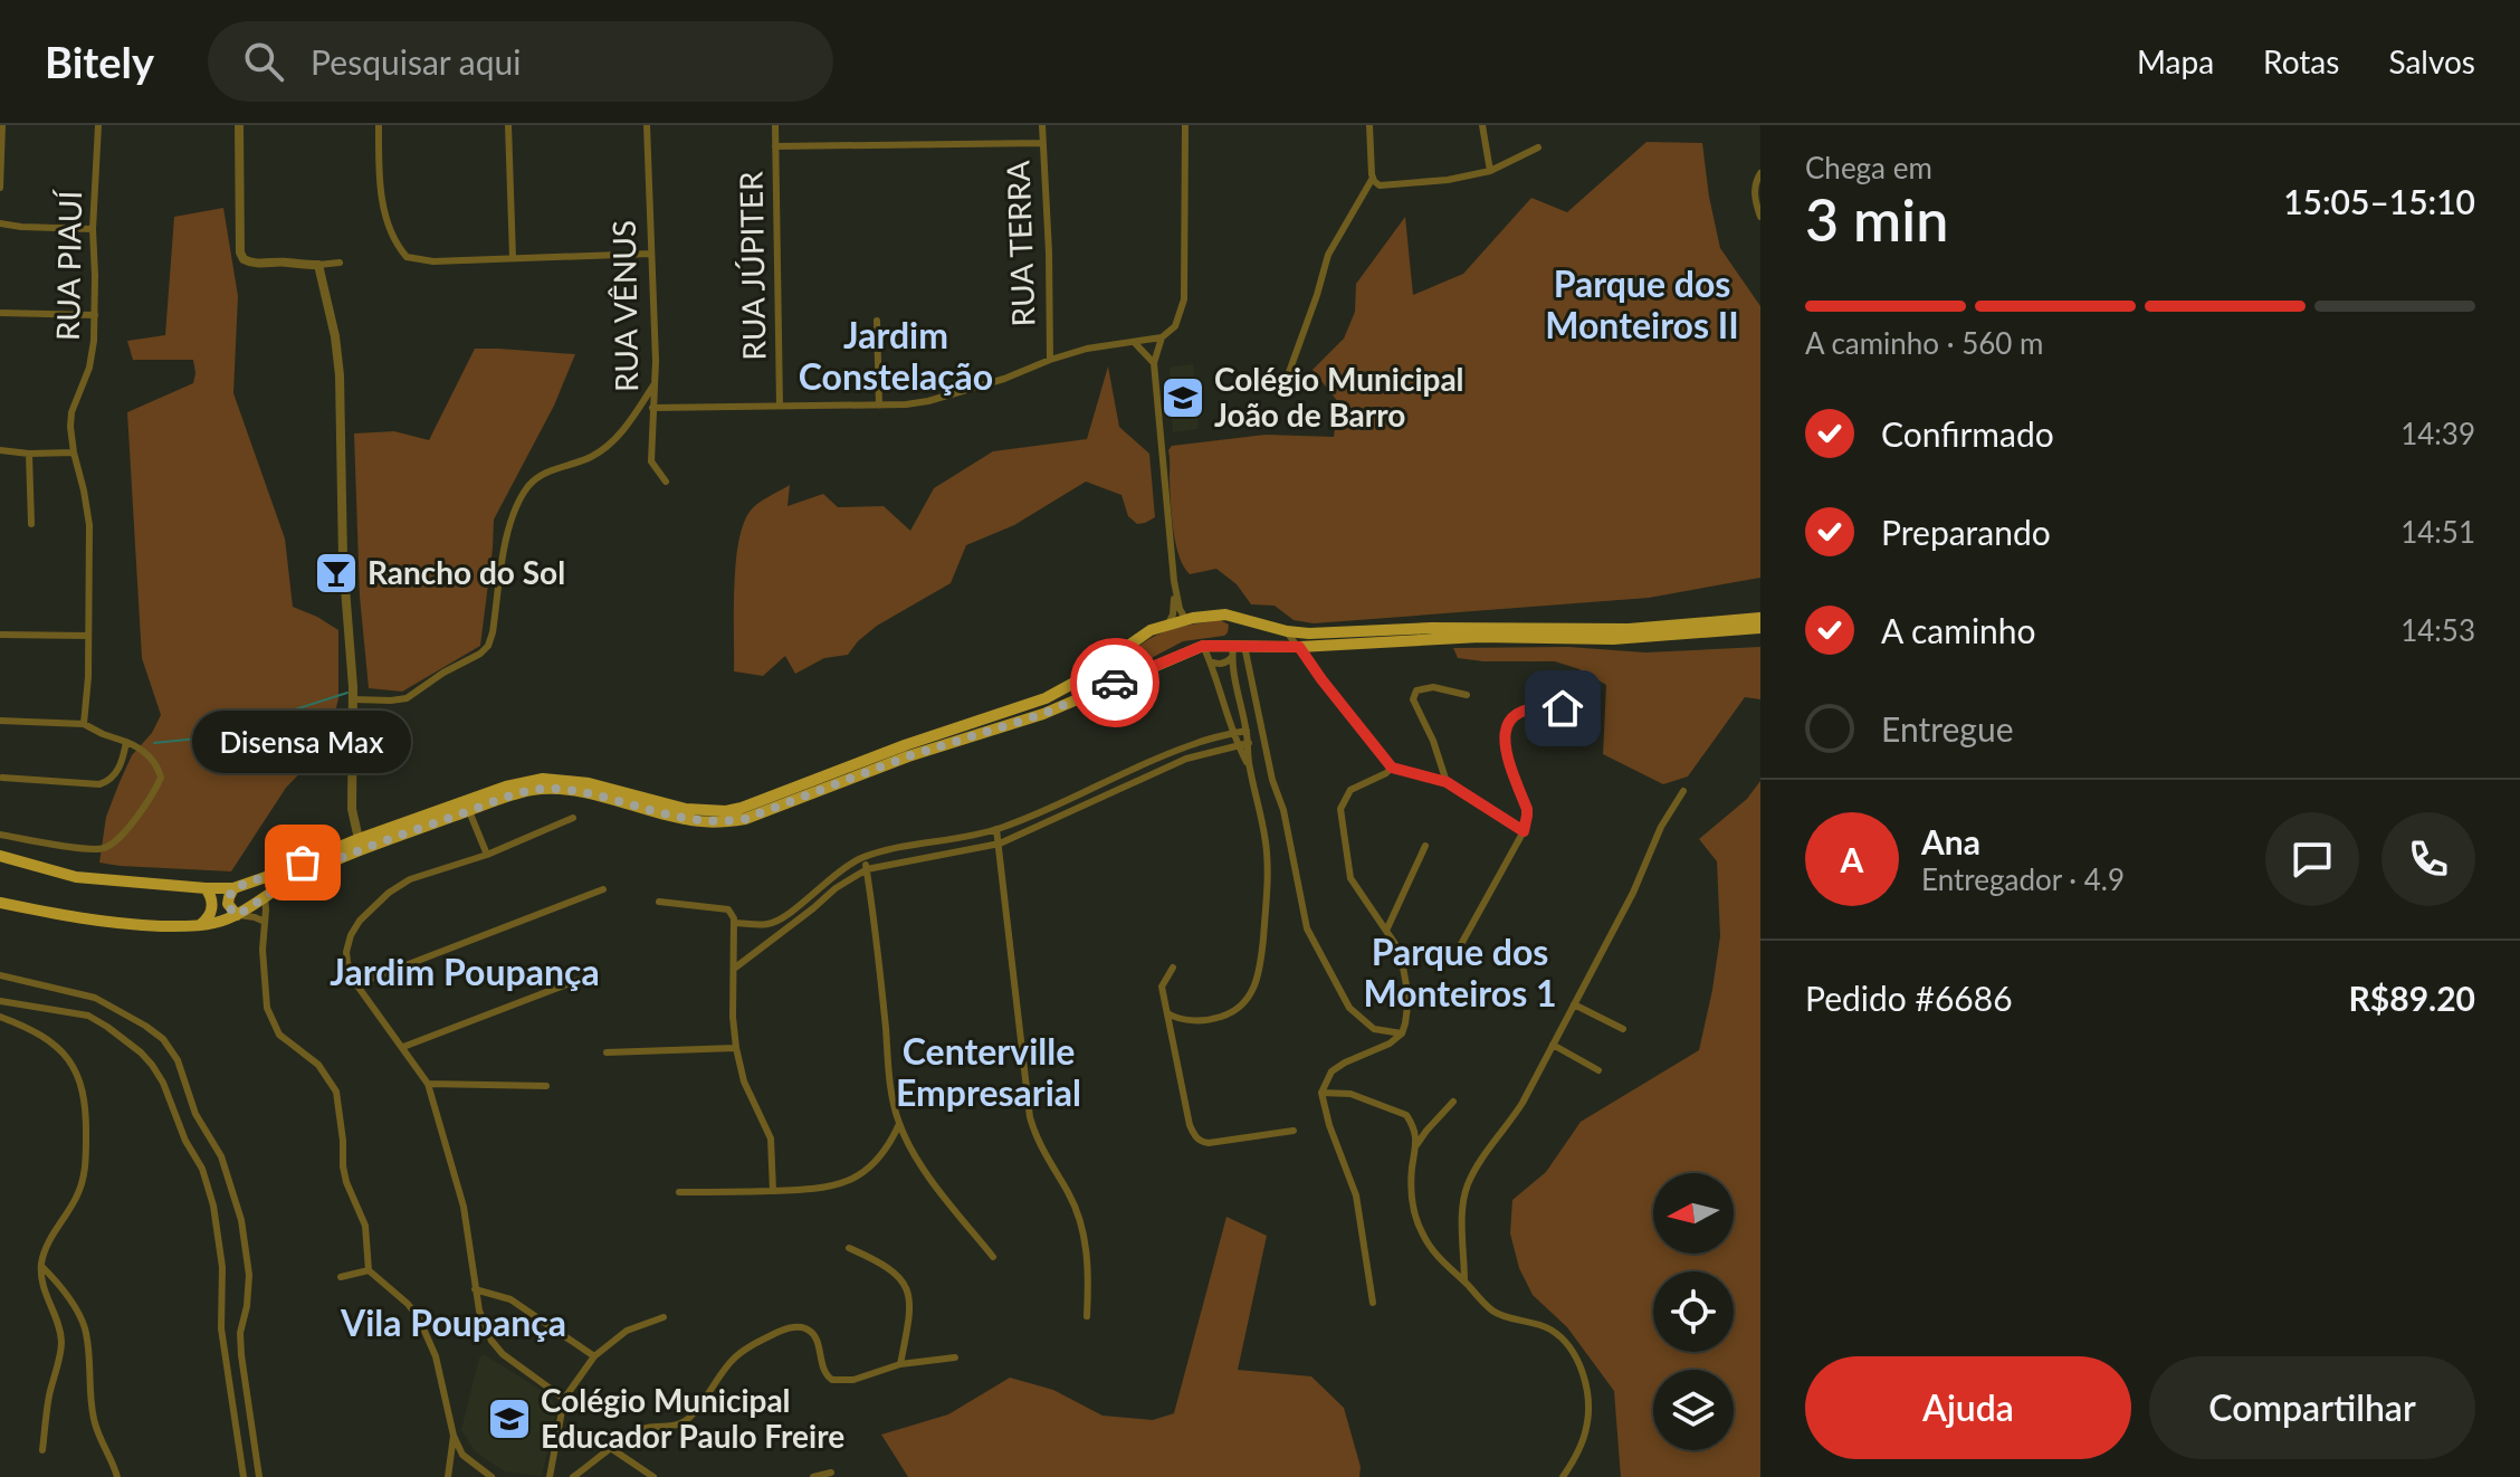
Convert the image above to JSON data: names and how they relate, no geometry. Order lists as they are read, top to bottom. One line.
{"streets":{"street":["RUA TERRA","RUA PIAUÍ","RUA JÚPITER","RUA VÊNUS"]},"districts":["Parque dos Monteiros II","Jardim Constelação","Parque dos Monteiros 1","Jardim Poupança","Centerville Empresarial","Vila Poupança"],"places":{"school or university":["Colégio Municipal João de Barro","Colégio Municipal Educador Paulo Freire"],"bar":["Rancho do Sol"],"other":["Disensa Max"]},"north":"left","page":{"header":"Bitely","search":"Pesquisar aqui","nav":["Mapa","Rotas","Salvos"],"heading":["3 min","Chega em","15:05–15:10"],"panel":["Ana","Entregador · 4.9","Pedido #6686","R$89.20"],"bar":"A caminho · 560 m","list":[["Confirmado","14:39"],["Preparando","14:51"],["A caminho","14:53"],"Entregue"],"bubble":"Disensa Max","round":"A","buttons":["Ajuda","Compartilhar"]}}
